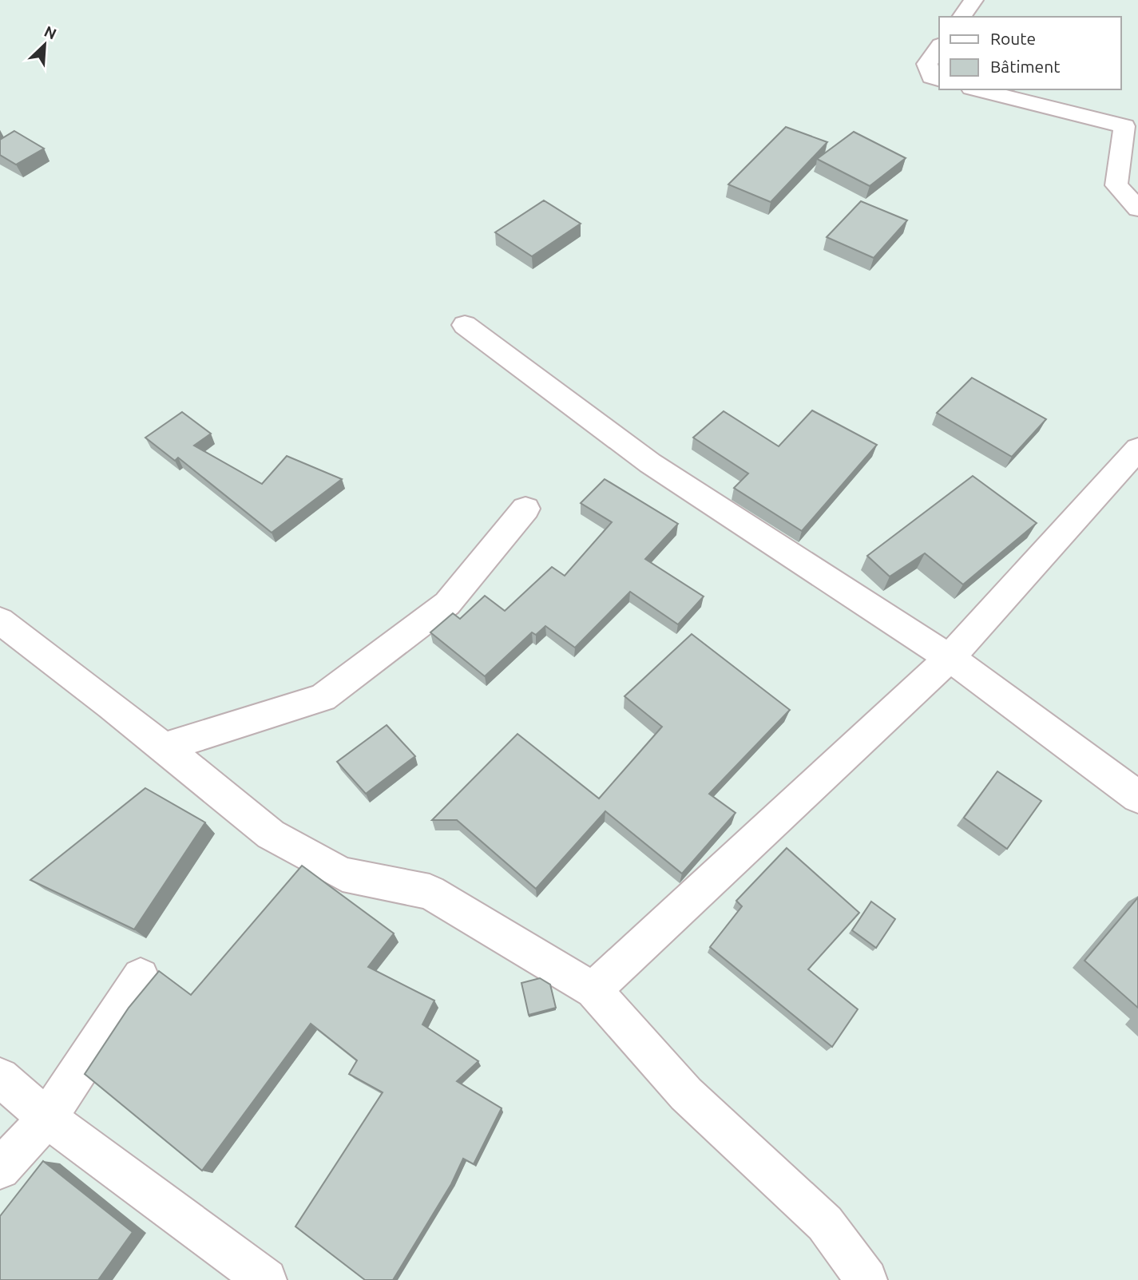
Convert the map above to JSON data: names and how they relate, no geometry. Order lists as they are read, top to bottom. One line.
{"legend":["Route","Bâtiment"],"north":"top right"}
